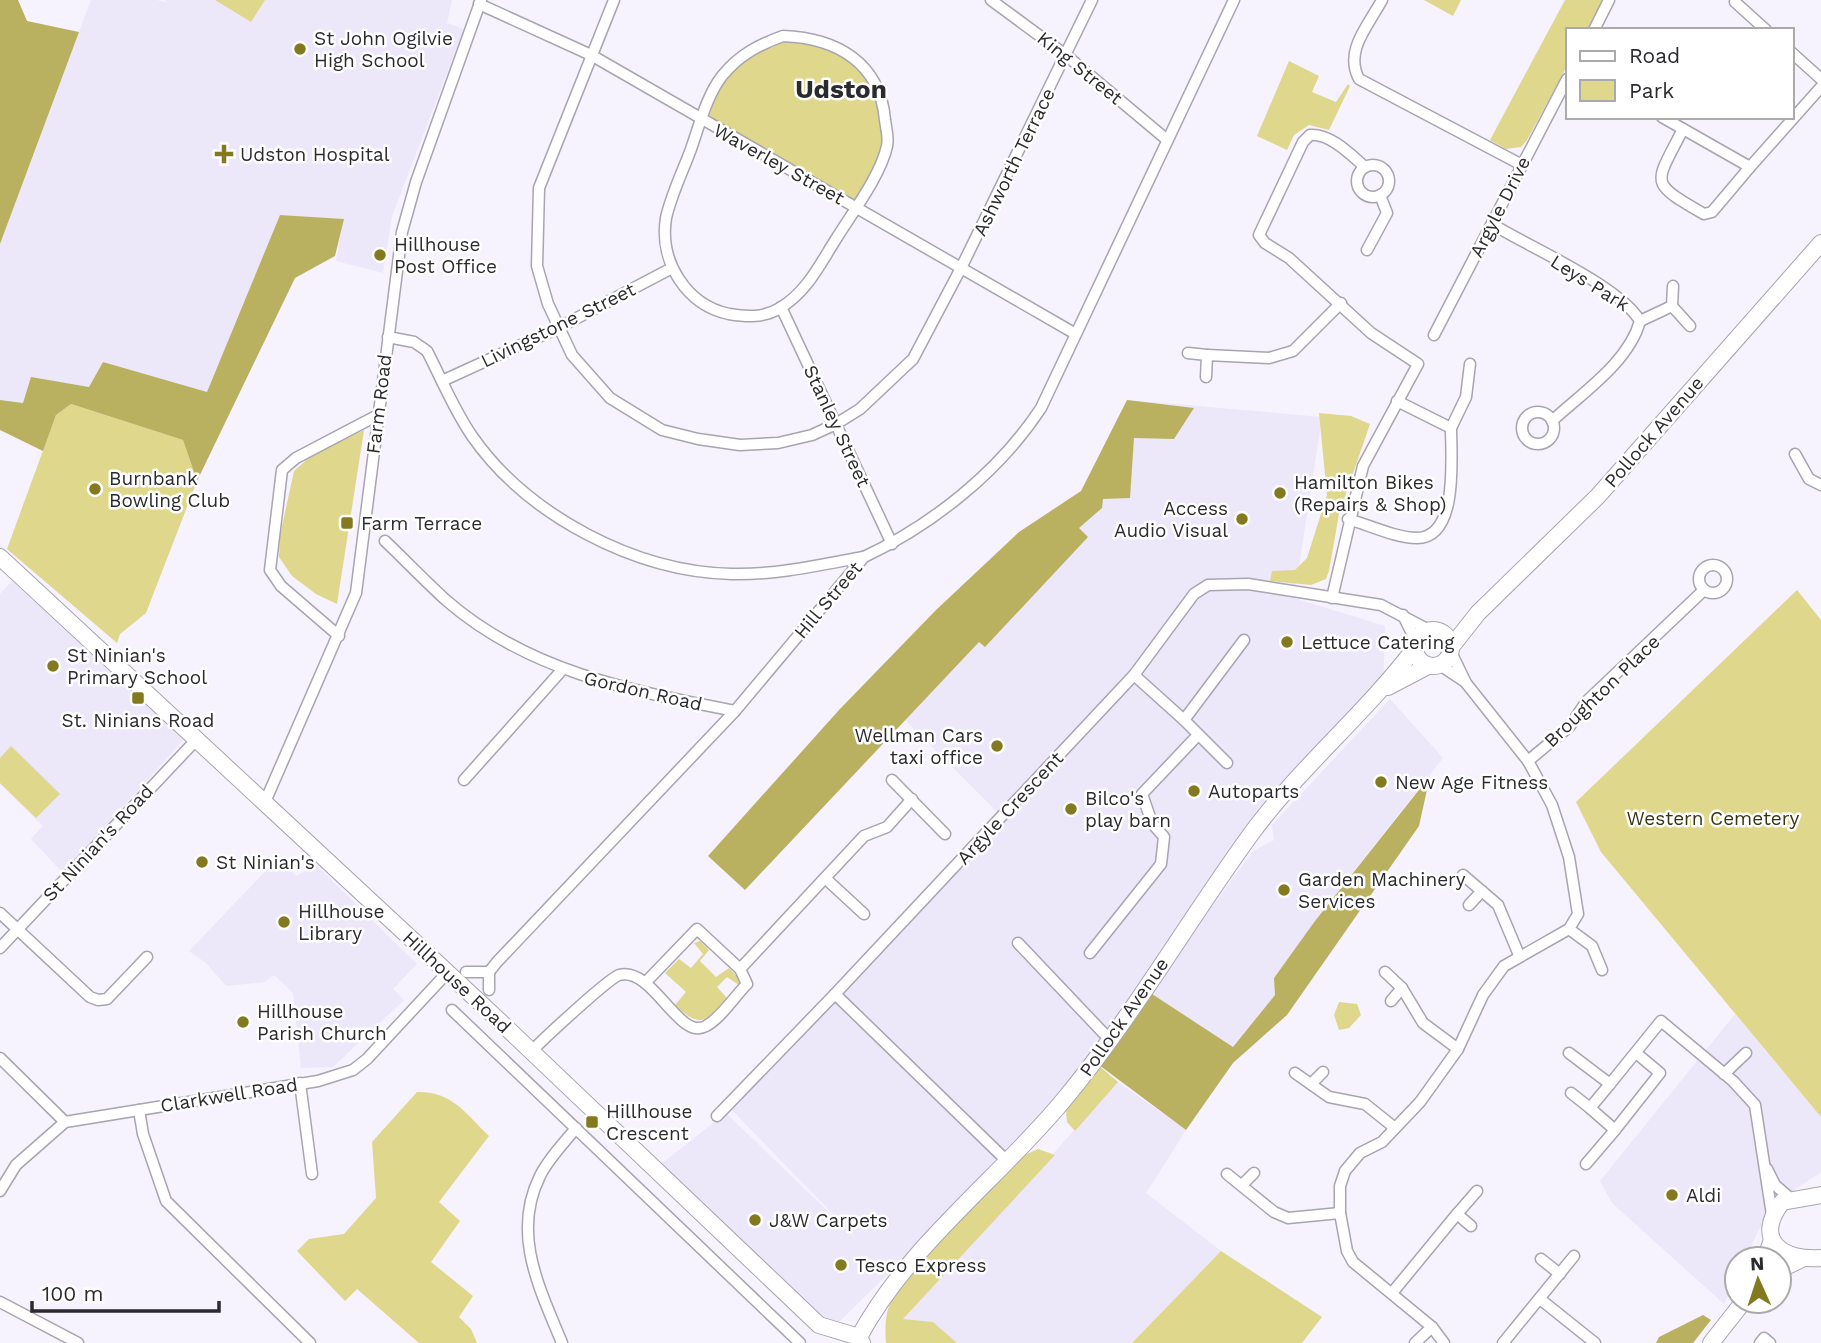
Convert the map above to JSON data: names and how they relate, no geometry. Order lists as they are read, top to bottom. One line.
{"streets":{"street":["King Street","Ashworth Terrace","Waverley Street","Argyle Drive","Leys Park","Livingstone Street","Farm Road","Stanley Street","Pollock Avenue","Hill Street","Gordon Road","Broughton Place","Argyle Crescent","St Ninian's Road","Hillhouse Road","Clarkwell Road"]},"crossings":[["King Street","Ashworth Terrace"],["King Street","Hill Street"],["Ashworth Terrace","Waverley Street"],["Ashworth Terrace","Livingstone Street"],["Ashworth Terrace","Stanley Street"],["Waverley Street","Farm Road"],["Waverley Street","Hill Street"],["Argyle Drive","Leys Park"],["Farm Road","Hillhouse Road"],["Stanley Street","Hill Street"],["Pollock Avenue","Argyle Crescent"],["Pollock Avenue","Hillhouse Road"],["Hill Street","Gordon Road"],["St Ninian's Road","Hillhouse Road"],["Hillhouse Road","Clarkwell Road"]],"districts":["Udston"],"parks":["Western Cemetery"],"places":{"other":["St John Ogilvie High School","Hillhouse Post Office","Burnbank Bowling Club","Hamilton Bikes (Repairs & Shop)","Access Audio Visual","Lettuce Catering","St Ninian's Primary School","Wellman Cars taxi office","New Age Fitness","Autoparts","Bilco's play barn","St Ninian's","Garden Machinery Services","Hillhouse Library","Hillhouse Parish Church","Aldi","J&W Carpets","Tesco Express"],"health":["Udston Hospital"],"transit":["Farm Terrace","St. Ninians Road","Hillhouse Crescent"]},"legend":["Road","Park"],"scale_bar":"100 m","north":"top"}
